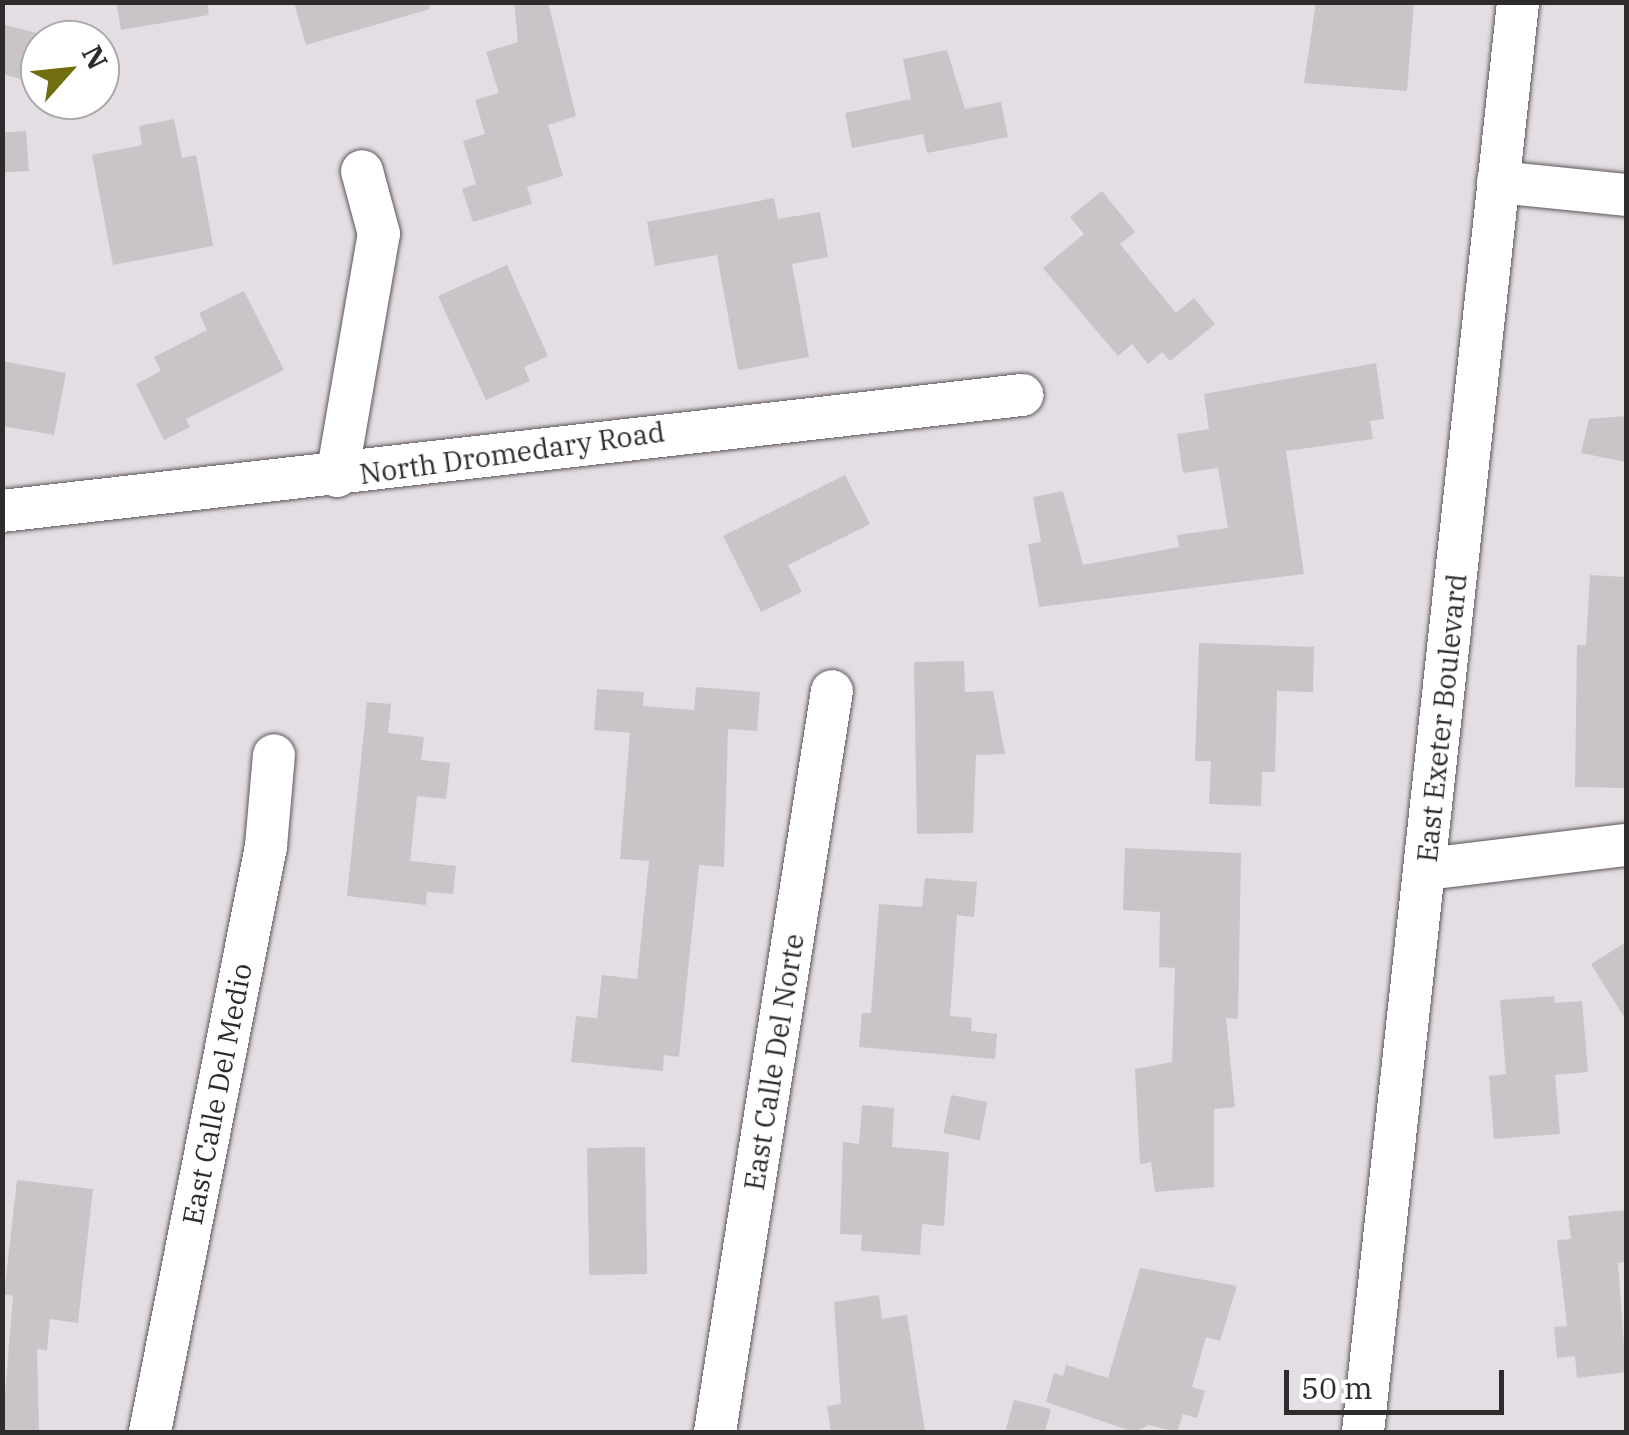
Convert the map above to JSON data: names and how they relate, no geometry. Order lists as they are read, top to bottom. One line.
{"streets":{"street":["North Dromedary Road","East Exeter Boulevard","East Calle Del Norte","East Calle Del Medio"]},"scale_bar":"50 m","north":"top right"}
